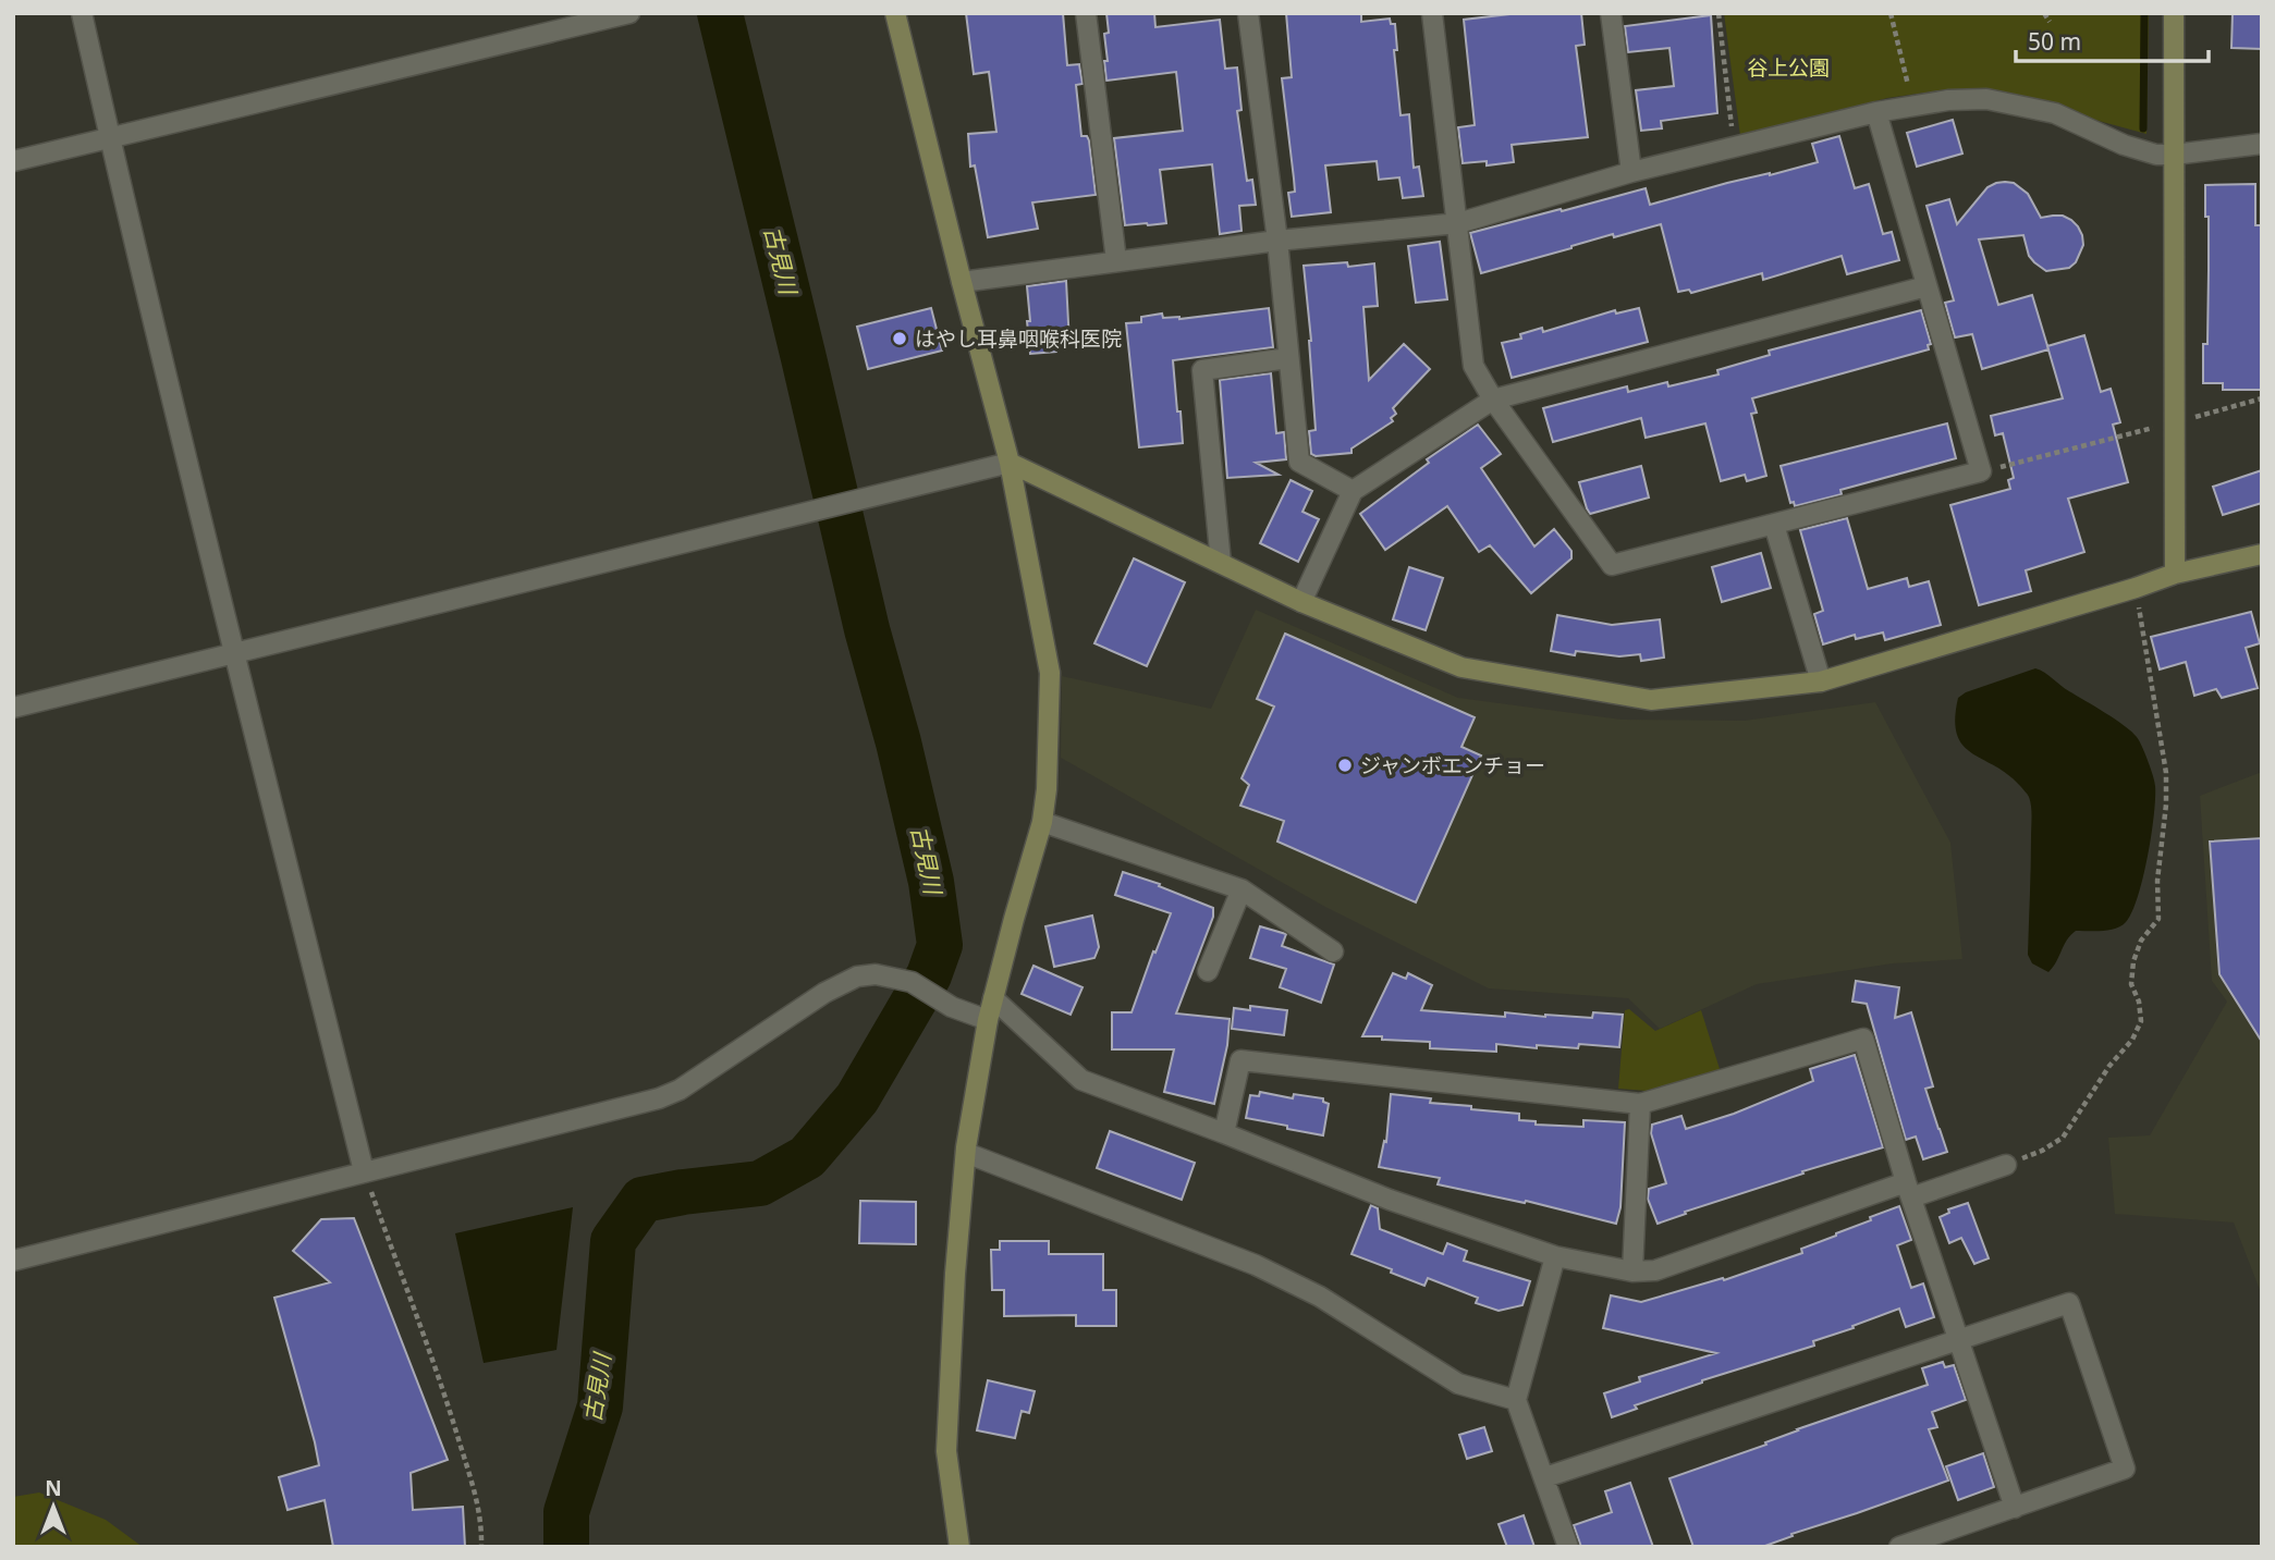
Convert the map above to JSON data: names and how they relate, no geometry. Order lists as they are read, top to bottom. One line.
{"water":["古見川"],"parks":["谷上公園"],"places":["はやし耳鼻咽喉科医院","ジャンボエンチョー"],"scale_bar":"50 m","north":"top"}
